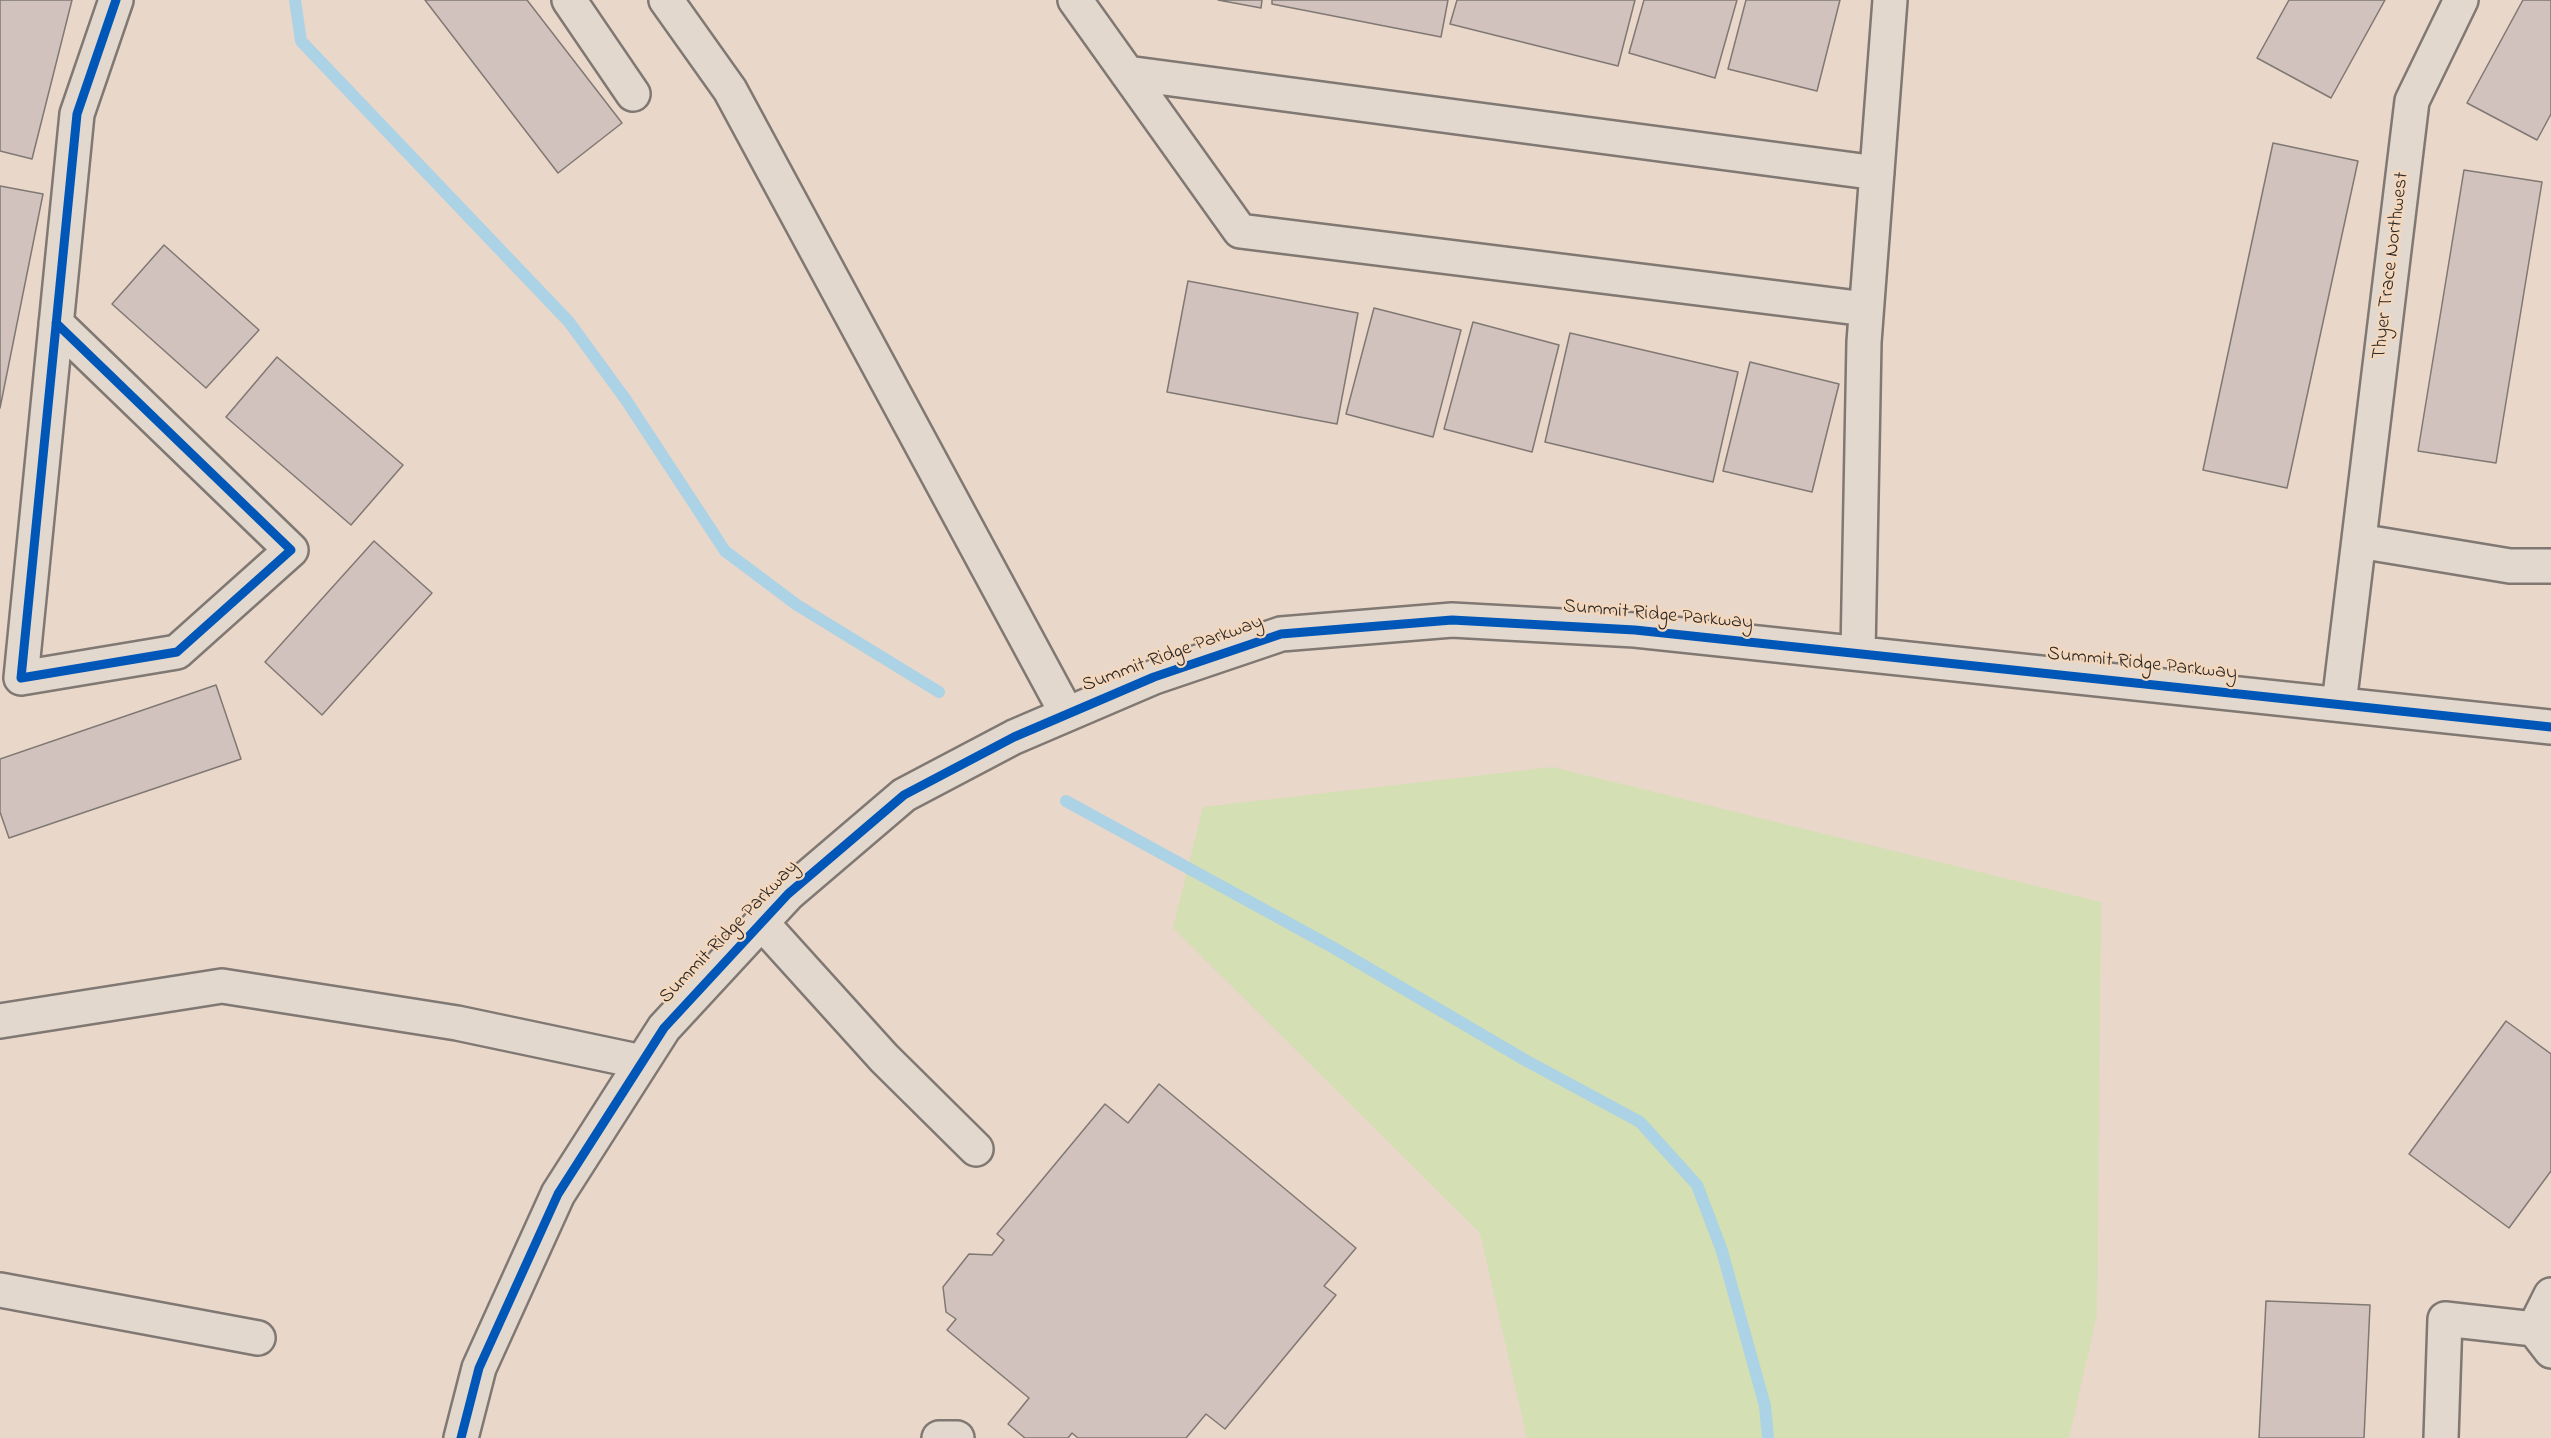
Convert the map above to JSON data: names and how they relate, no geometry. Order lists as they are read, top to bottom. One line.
{"streets":{"street":["Thyer Trace Northwest","Summit Ridge Parkway"]},"crossings":[["Thyer Trace Northwest","Summit Ridge Parkway"]]}
